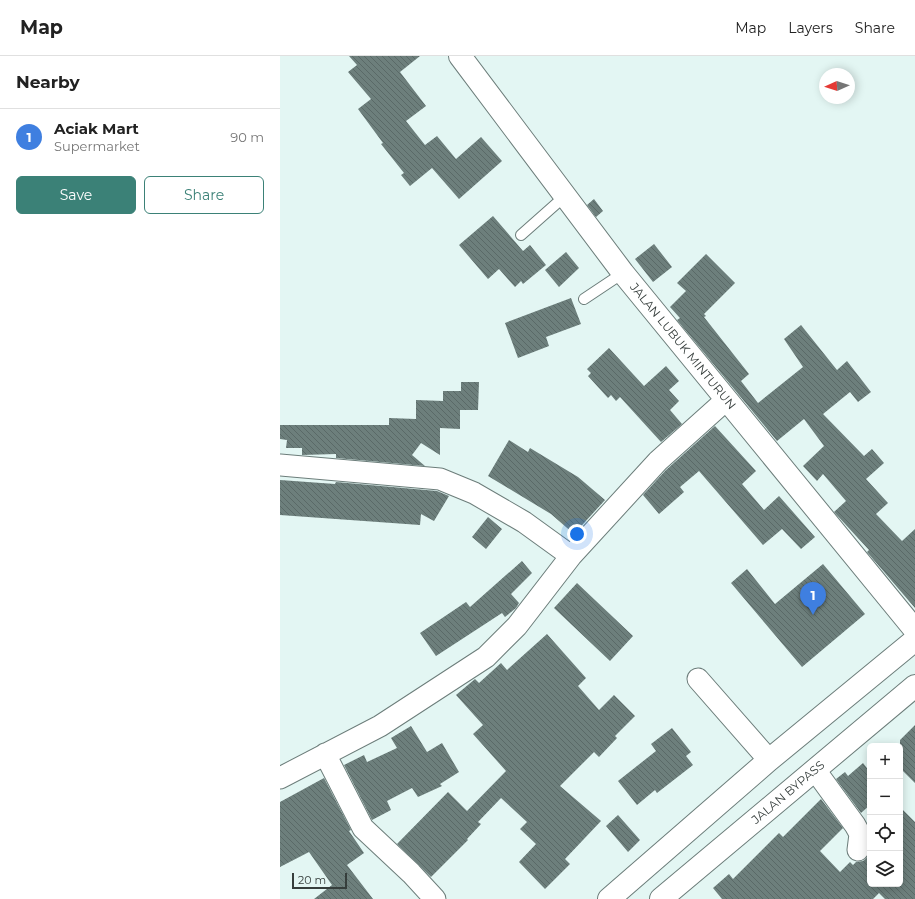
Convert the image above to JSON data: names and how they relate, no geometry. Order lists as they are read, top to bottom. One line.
{"streets":{"main road":["JALAN LUBUK MINTURUN","JALAN BYPASS"]},"scale_bar":"20 m","north":"left","page":{"header":"Map","nav":["Map","Layers","Share"],"heading":"Nearby","list":[{"mark":"1","name":"Aciak Mart","note":"Supermarket","value":"90 m"}],"buttons":["Save","Share"],"pins":"1","map_buttons":["+","−"],"scale":"20 m"}}
